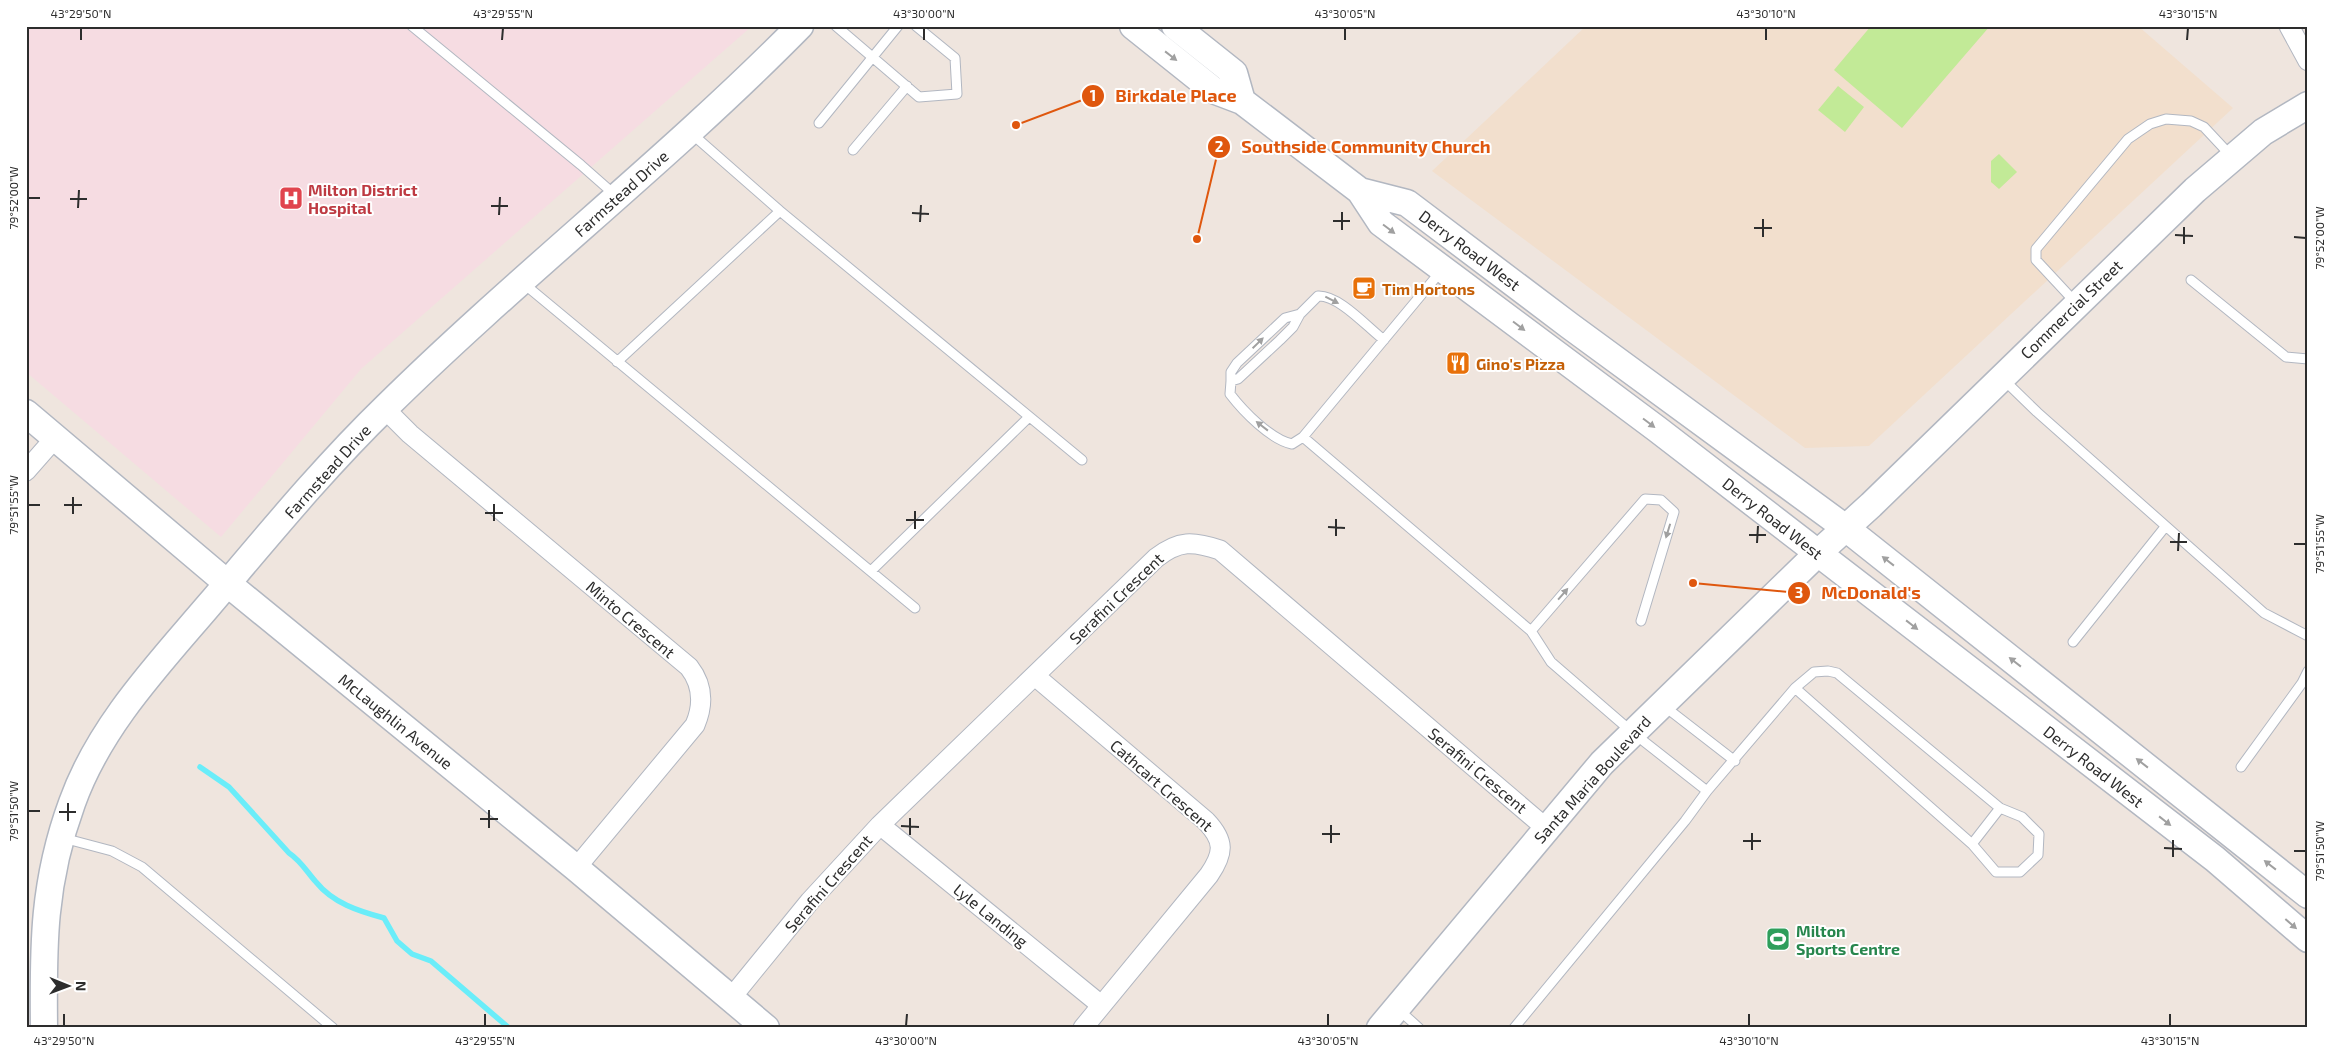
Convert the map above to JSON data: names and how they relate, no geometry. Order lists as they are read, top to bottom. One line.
{"streets":{"street":["Farmstead Drive","Derry Road West","Commercial Street","Serafini Crescent","Minto Crescent","McLaughlin Avenue","Santa Maria Boulevard","Cathcart Crescent","Lyle Landing"]},"crossings":[["Farmstead Drive","Minto Crescent"],["Farmstead Drive","McLaughlin Avenue"],["Derry Road West","Commercial Street"],["Derry Road West","Santa Maria Boulevard"],["Commercial Street","Santa Maria Boulevard"],["Serafini Crescent","McLaughlin Avenue"],["Serafini Crescent","Santa Maria Boulevard"],["Serafini Crescent","Cathcart Crescent"],["Serafini Crescent","Lyle Landing"],["Minto Crescent","McLaughlin Avenue"],["Cathcart Crescent","Lyle Landing"]],"places":{"other":["Birkdale Place","Southside Community Church","McDonald's"],"hospital":["Milton District Hospital"],"cafe":["Tim Hortons"],"restaurant":["Gino's Pizza"],"sports":["Milton Sports Centre"]},"north":"right","coordinates":["43°29'50\"N","43°29'55\"N","43°30'00\"N","43°30'05\"N","43°30'10\"N","43°30'15\"N","79°52'00\"W","79°51'55\"W","79°51'50\"W"]}
